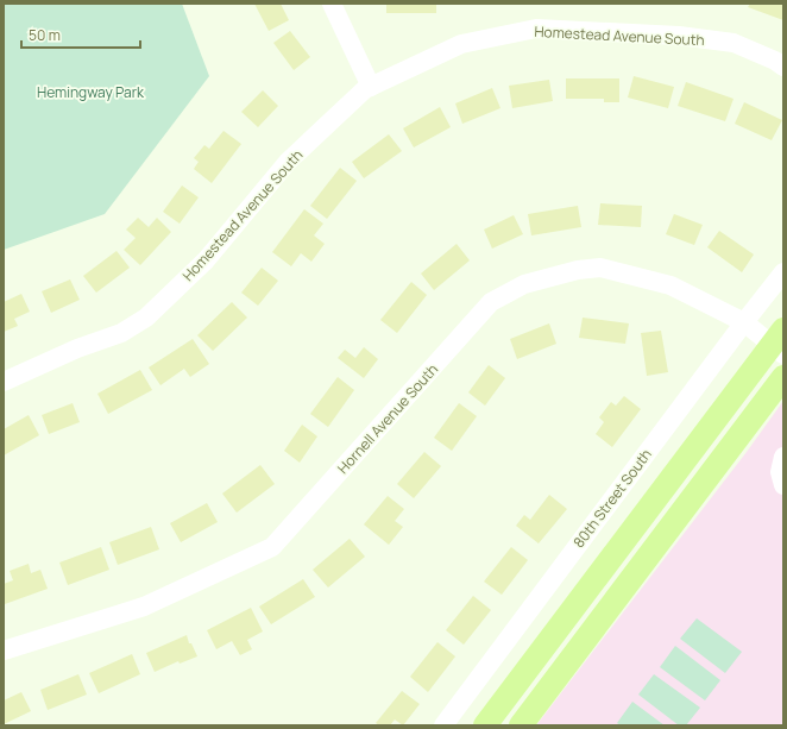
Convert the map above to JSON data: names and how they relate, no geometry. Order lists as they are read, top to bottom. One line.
{"streets":{"street":["Homestead Avenue South","Hornell Avenue South","80th Street South"]},"crossings":[["Hornell Avenue South","80th Street South"]],"parks":["Hemingway Park"],"scale_bar":"50 m"}
